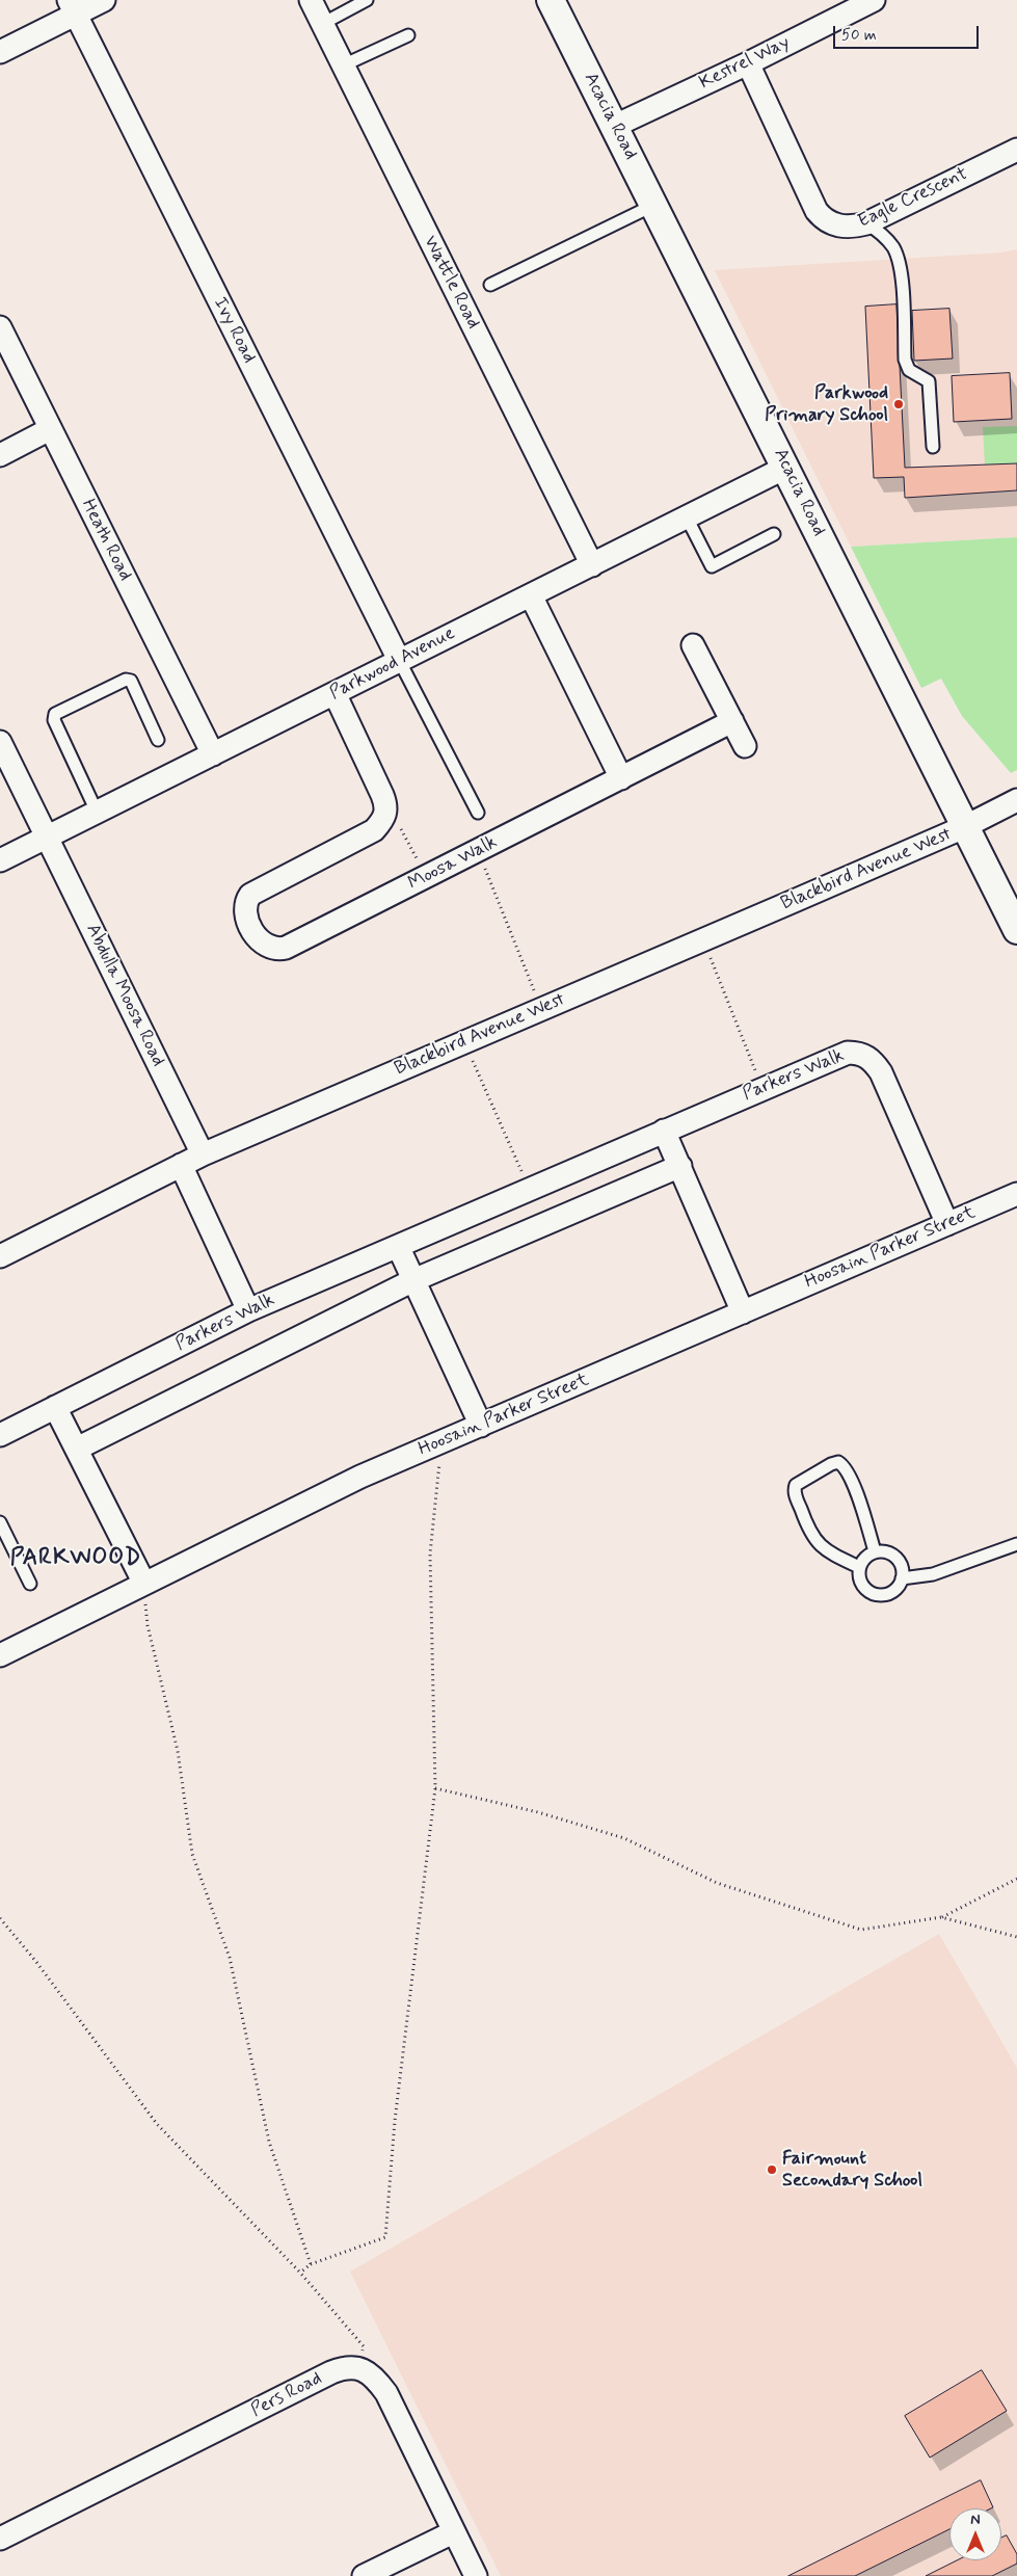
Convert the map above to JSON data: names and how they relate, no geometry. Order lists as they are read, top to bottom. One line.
{"streets":{"street":["Kestrel Way","Acacia Road","Eagle Crescent","Wattle Road","Ivy Road","Heath Road","Parkwood Avenue","Moosa Walk","Blackbird Avenue West","Abdulla Moosa Road","Parkers Walk","Hoosain Parker Street","Pers Road"]},"crossings":[["Kestrel Way","Acacia Road"],["Kestrel Way","Eagle Crescent"],["Acacia Road","Parkwood Avenue"],["Acacia Road","Blackbird Avenue West"],["Wattle Road","Parkwood Avenue"],["Ivy Road","Parkwood Avenue"],["Heath Road","Parkwood Avenue"],["Parkwood Avenue","Abdulla Moosa Road"],["Blackbird Avenue West","Abdulla Moosa Road"],["Parkers Walk","Hoosain Parker Street"]],"districts":["PARKWOOD"],"places":["Parkwood Primary School","Fairmount Secondary School"],"scale_bar":"50 m","north":"top"}
